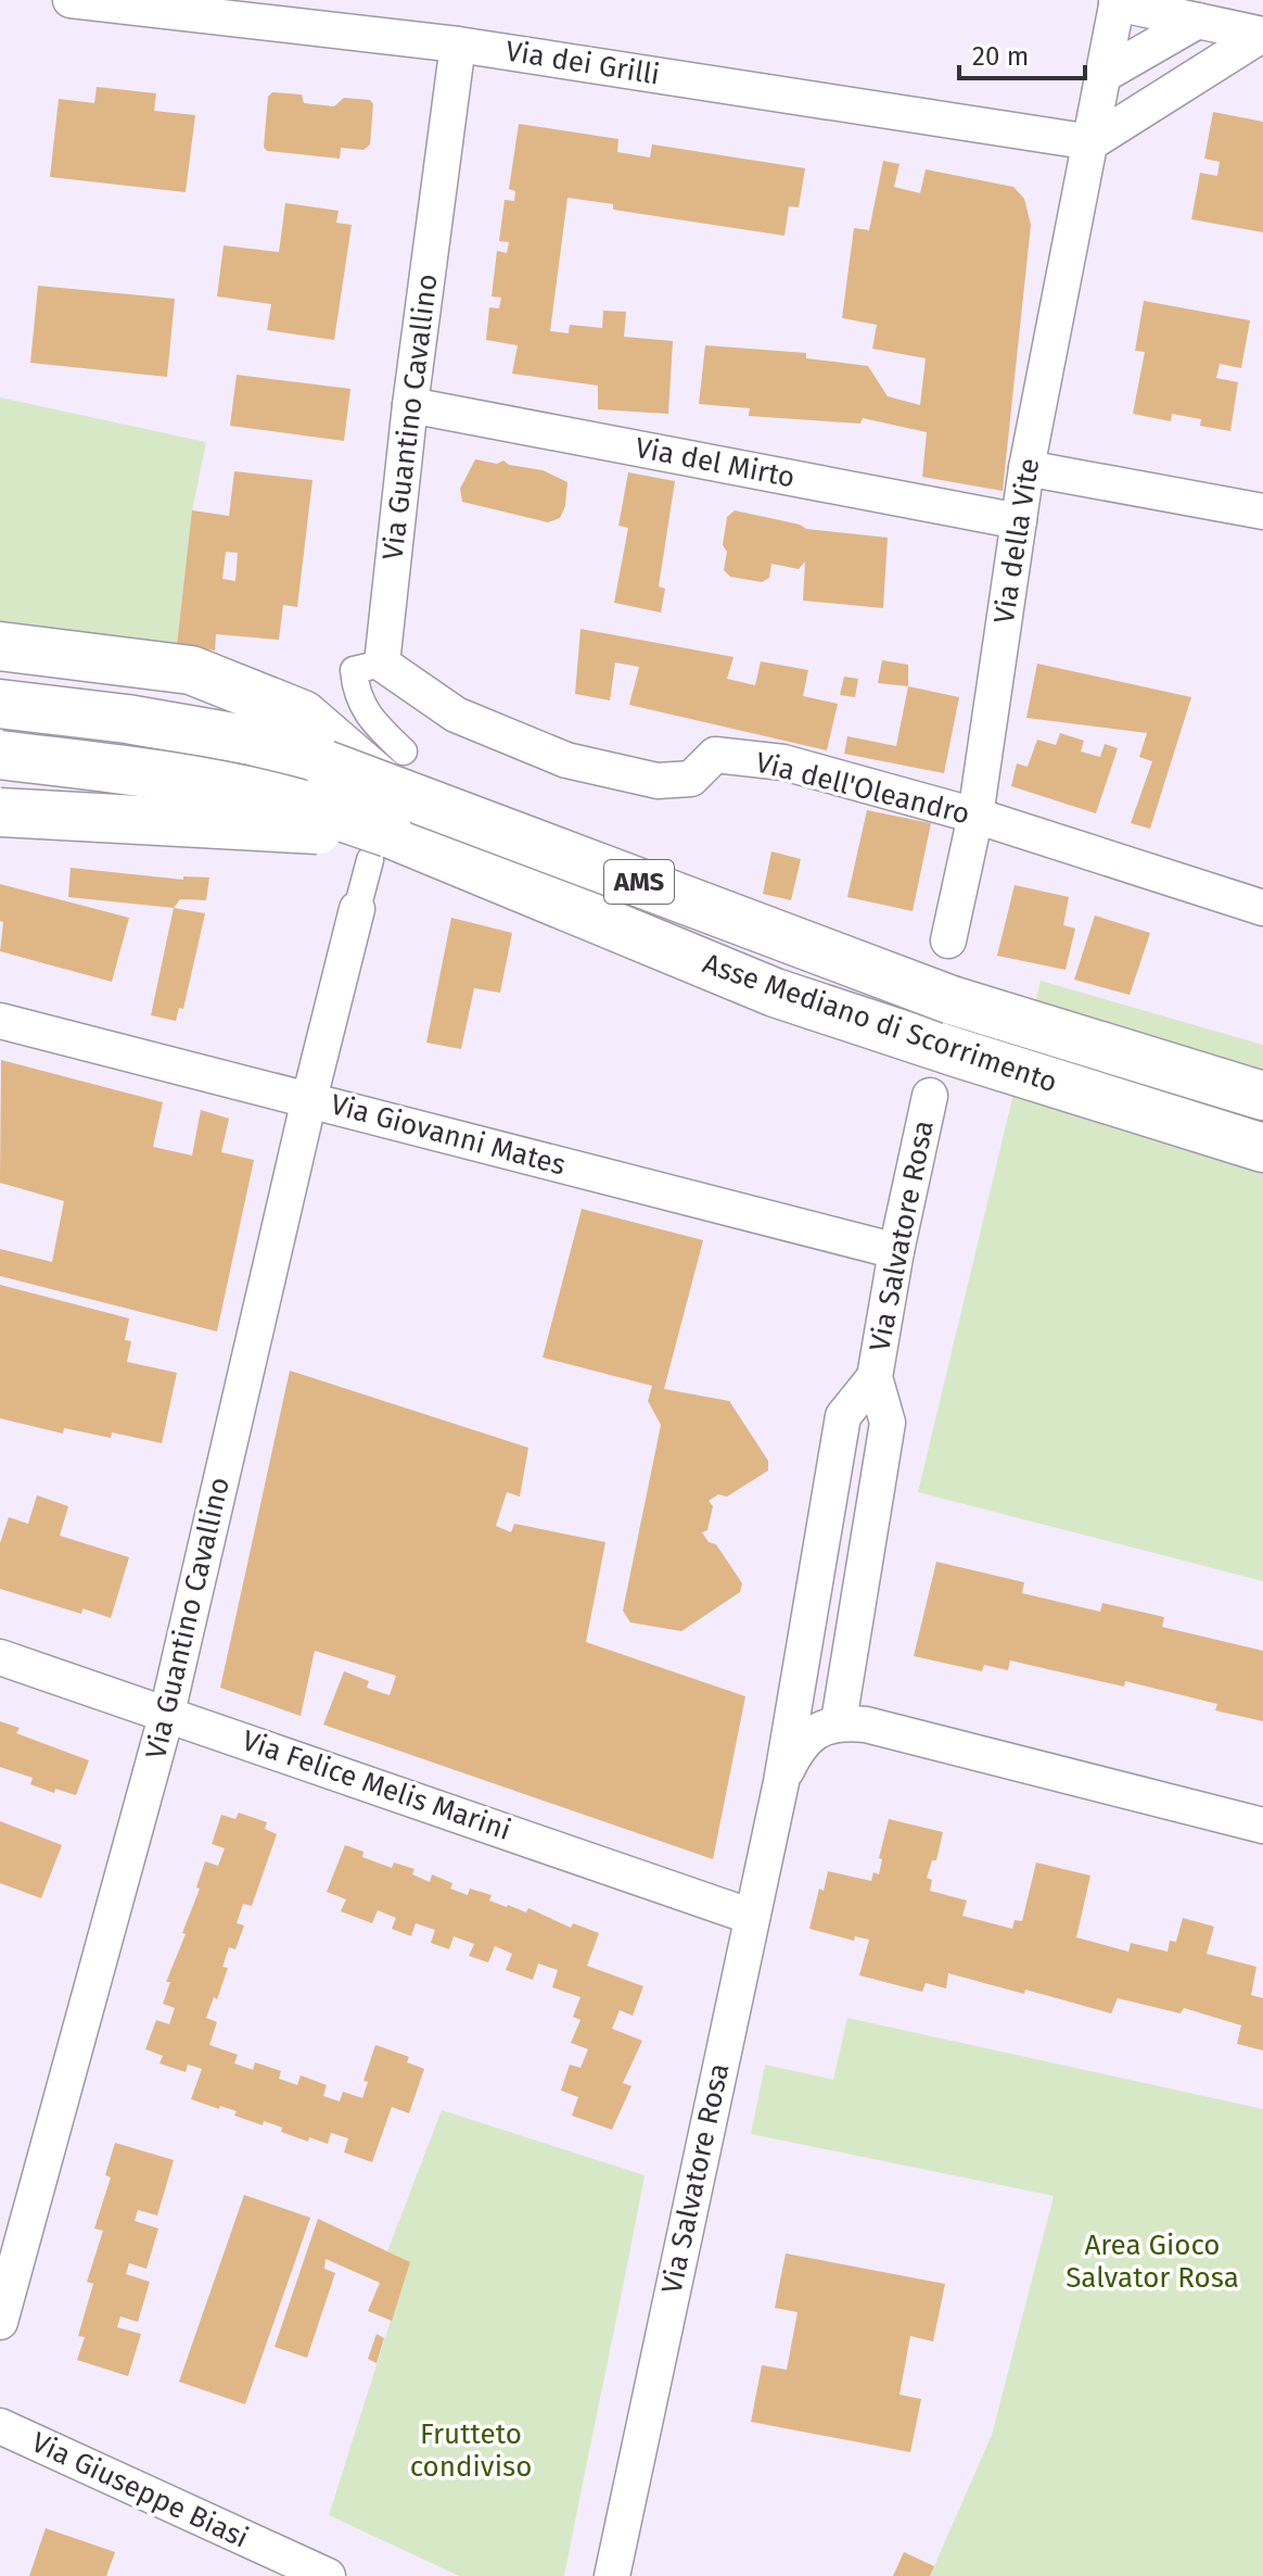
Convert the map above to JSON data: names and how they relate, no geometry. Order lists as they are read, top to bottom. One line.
{"streets":{"highway":["AMS","Asse Mediano di Scorrimento"],"street":["Via dei Grilli","Via Guantino Cavallino","Via del Mirto","Via della Vite","Via dell'Oleandro","Via Giovanni Mates","Via Salvatore Rosa","Via Felice Melis Marini","Via Giuseppe Biasi"]},"crossings":[["Via dei Grilli","Via Guantino Cavallino"],["Via dei Grilli","Via della Vite"],["Via Guantino Cavallino","Via del Mirto"],["Via Guantino Cavallino","Via dell'Oleandro"],["Via Guantino Cavallino","Via Giovanni Mates"],["Via Guantino Cavallino","Via Felice Melis Marini"],["Via del Mirto","Via della Vite"],["Via della Vite","Via dell'Oleandro"],["Via Giovanni Mates","Via Salvatore Rosa"],["Via Salvatore Rosa","Via Felice Melis Marini"]],"parks":["Area Gioco Salvator Rosa","Frutteto condiviso"],"scale_bar":"20 m"}
